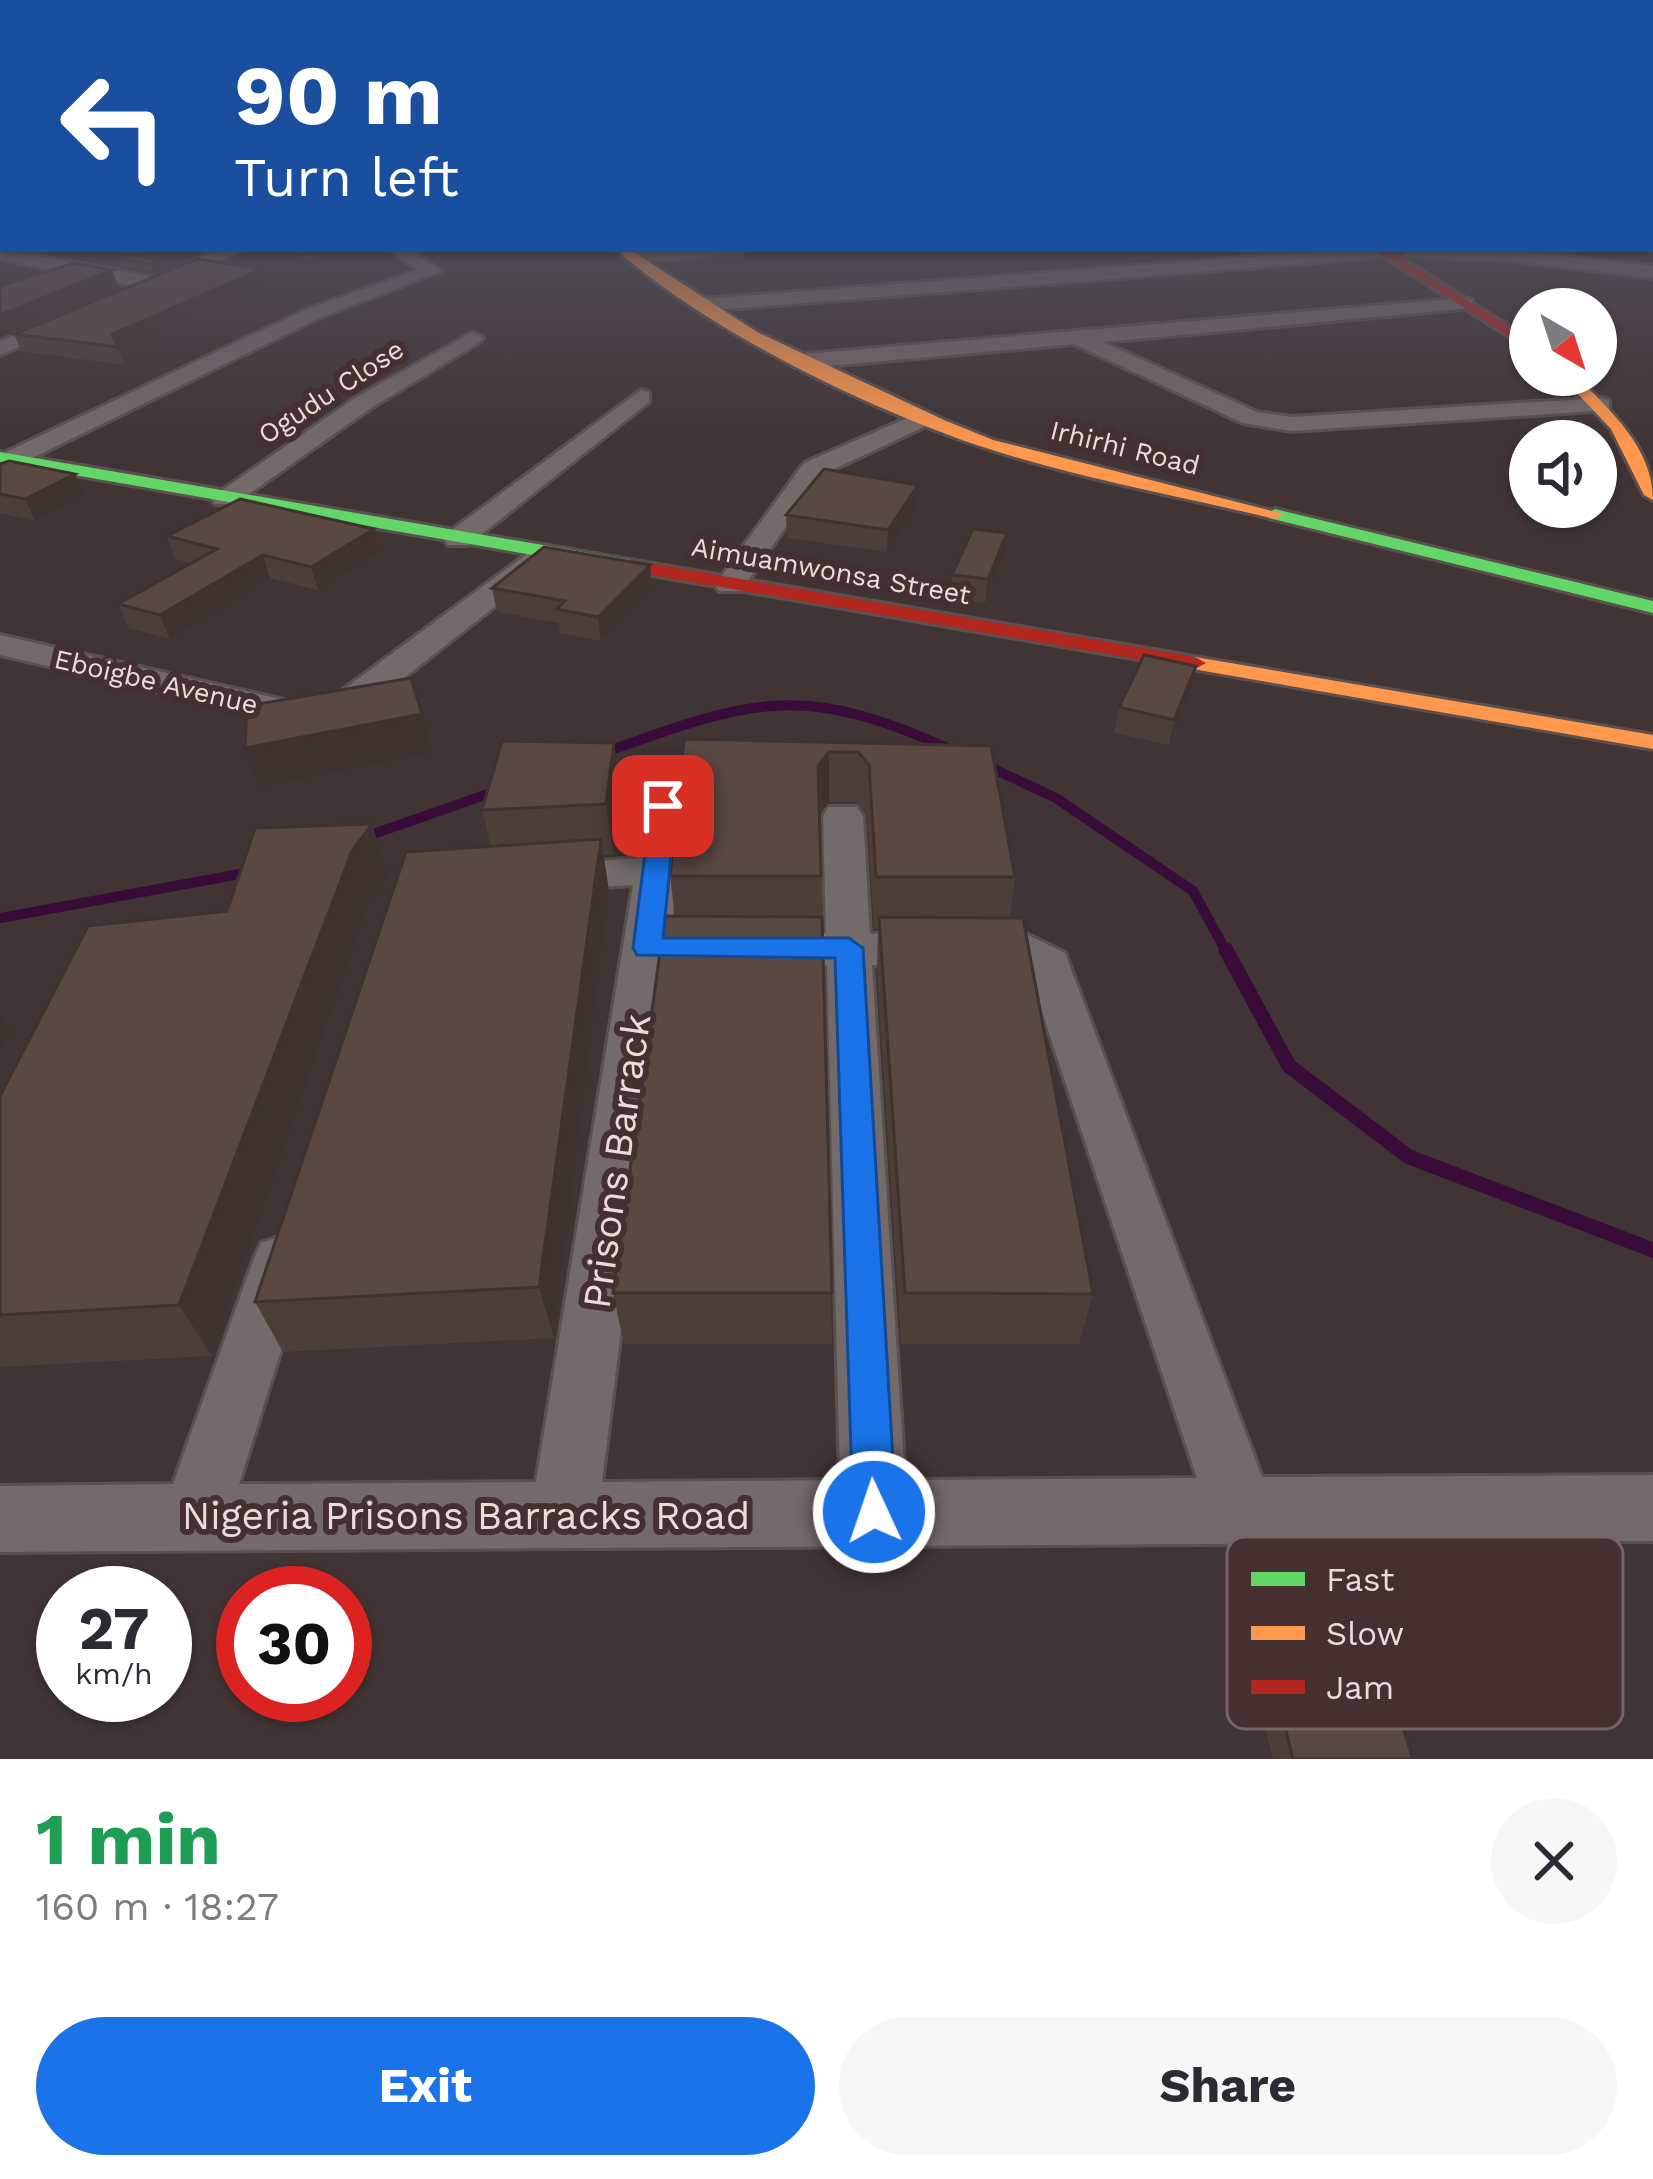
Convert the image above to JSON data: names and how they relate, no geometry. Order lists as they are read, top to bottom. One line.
{"streets":{"street":["Ogudu Close","Irhirhi Road","Aimuamwonsa Street","Eboigbe Avenue","Prisons Barrack","Nigeria Prisons Barracks Road"]},"crossings":[["Ogudu Close","Aimuamwonsa Street"],["Aimuamwonsa Street","Eboigbe Avenue"],["Prisons Barrack","Nigeria Prisons Barracks Road"]],"legend":["Fast","Slow","Jam"],"north":"bottom right","page":{"turn":["90 m","Turn left"],"speed":"27 km/h","limit":"30","heading":["1 min","160 m · 18:27"],"buttons":["Exit","Share"]}}
